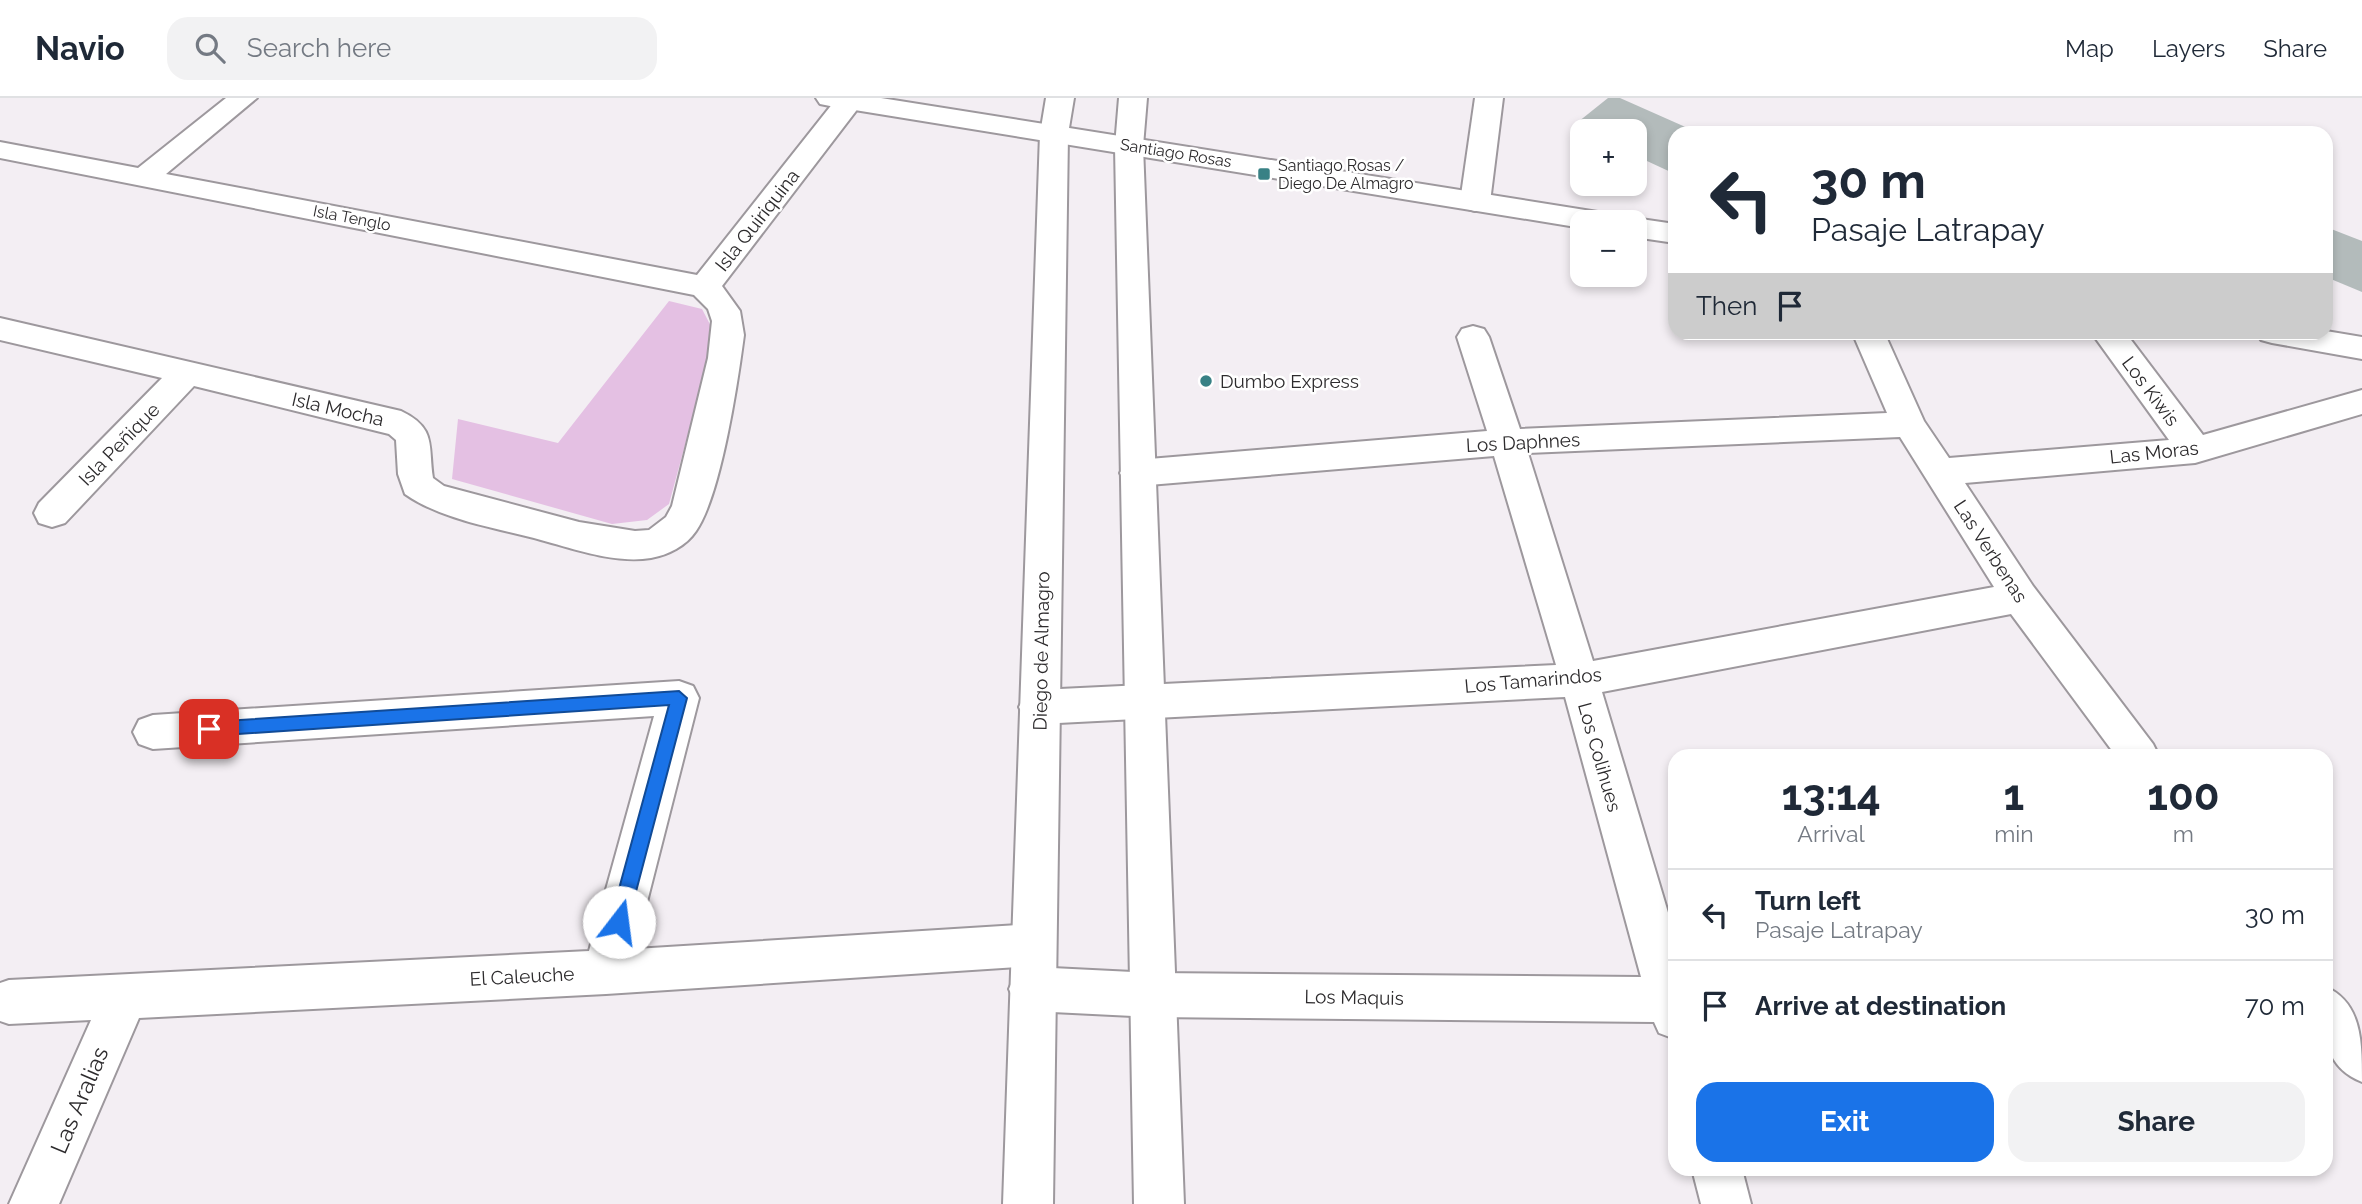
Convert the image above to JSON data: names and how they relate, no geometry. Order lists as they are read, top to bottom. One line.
{"streets":{"street":["Santiago Rosas","Isla Tenglo","Isla Quiriquina","Los Kiwis","Isla Mocha","Los Daphnes","Isla Peñique","Las Moras","Las Verbenas","Diego de Almagro","Los Tamarindos","Los Colihues","El Caleuche","Los Maquis","Las Aralias"]},"crossings":[["Santiago Rosas","Isla Quiriquina"],["Santiago Rosas","Diego de Almagro"],["Isla Tenglo","Isla Quiriquina"],["Isla Quiriquina","Isla Mocha"],["Los Kiwis","Las Moras"],["Isla Mocha","Isla Peñique"],["Los Daphnes","Las Verbenas"],["Los Daphnes","Los Colihues"],["Las Moras","Las Verbenas"],["Las Verbenas","Los Tamarindos"],["Diego de Almagro","Los Tamarindos"],["Diego de Almagro","El Caleuche"],["Diego de Almagro","Los Maquis"],["Los Tamarindos","Los Colihues"],["El Caleuche","Las Aralias"]],"places":{"transit":["Santiago Rosas / Diego De Almagro"],"other":["Dumbo Express"]},"page":{"header":"Navio","search":"Search here","nav":["Map","Layers","Share"],"map_buttons":["+","−"],"turn":["30 m","Pasaje Latrapay"],"then":"Then","eta":["13:14","Arrival","1","min","100","m"],"list":[{"name":"Turn left","note":"Pasaje Latrapay","value":"30 m"},{"name":"Arrive at destination","value":"70 m"}],"buttons":["Exit","Share"]}}
